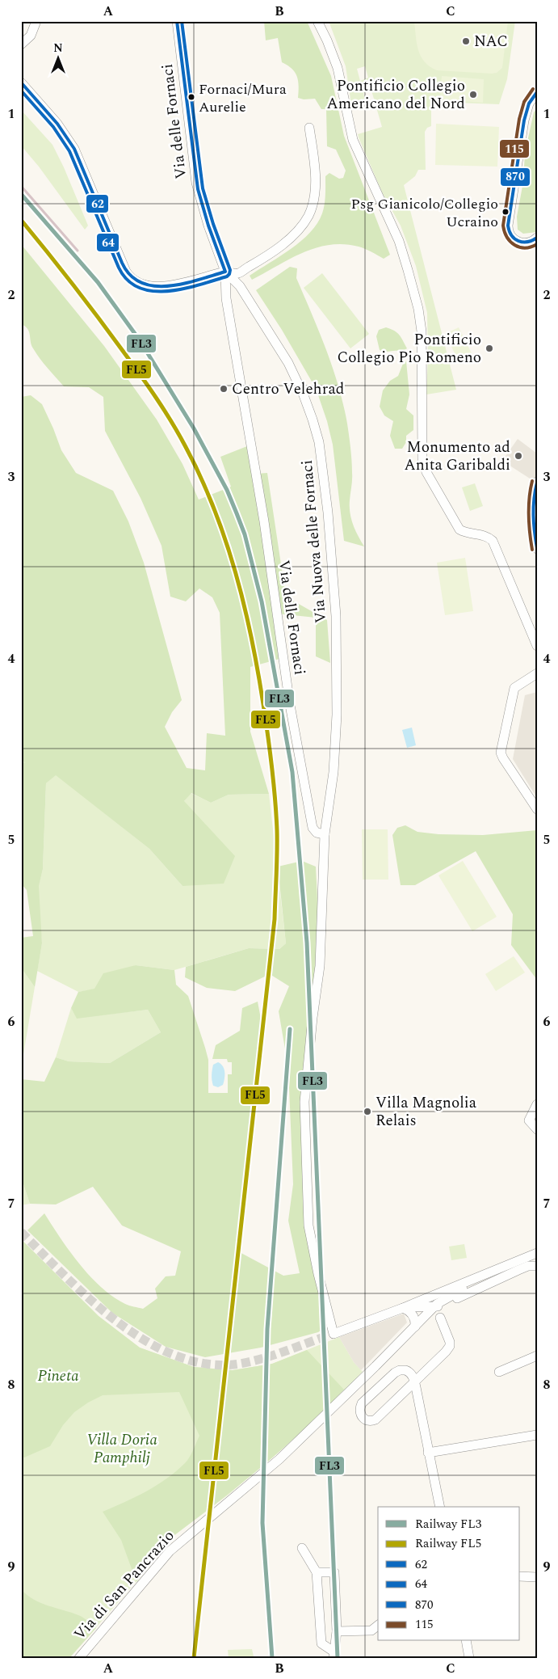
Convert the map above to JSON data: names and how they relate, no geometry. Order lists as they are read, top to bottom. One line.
{"streets":{"street":["Via delle Fornaci","Via Nuova delle Fornaci","Via di San Pancrazio"]},"crossings":[["Via delle Fornaci","Via Nuova delle Fornaci"]],"parks":["Pineta","Villa Doria Pamphilj"],"places":["NAC","Pontificio Collegio Americano del Nord","Fornaci/Mura Aurelie","Psg Gianicolo/Collegio Ucraino","Pontificio Collegio Pio Romeno","Centro Velehrad","Monumento ad Anita Garibaldi","Villa Magnolia Relais"],"lines":["transit line 62","transit line 64","transit line 115","transit line 870","rail line FL3","rail line FL5"],"legend":["Railway FL3","Railway FL5","62","64","870","115"],"north":"top","grid":{"columns":["A","B","C"],"rows":["1","2","3","4","5","6","7","8","9"]}}
